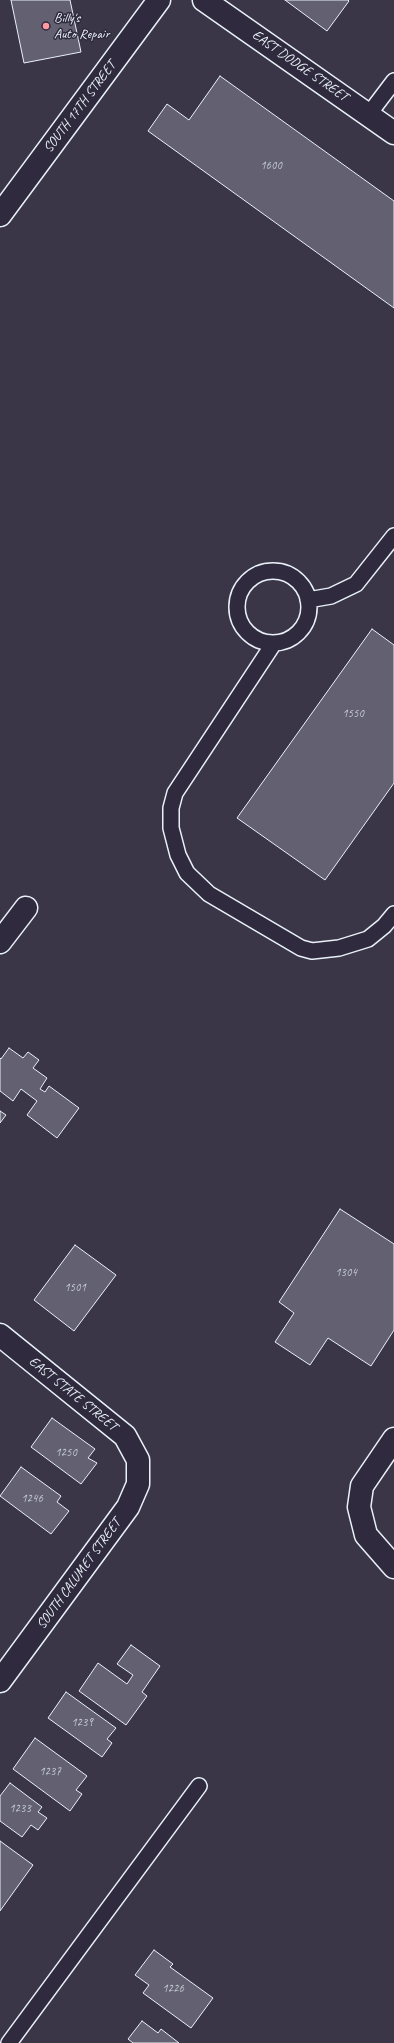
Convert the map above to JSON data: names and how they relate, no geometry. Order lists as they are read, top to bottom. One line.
{"streets":{"street":["EAST DODGE STREET","SOUTH 17TH STREET","EAST STATE STREET","SOUTH CALUMET STREET"]},"crossings":[["EAST STATE STREET","SOUTH CALUMET STREET"]],"places":["Billy's Auto Repair"],"house_numbers":["1600","1550","1304","1501","1250","1246","1239","1237","1233","1226"]}
